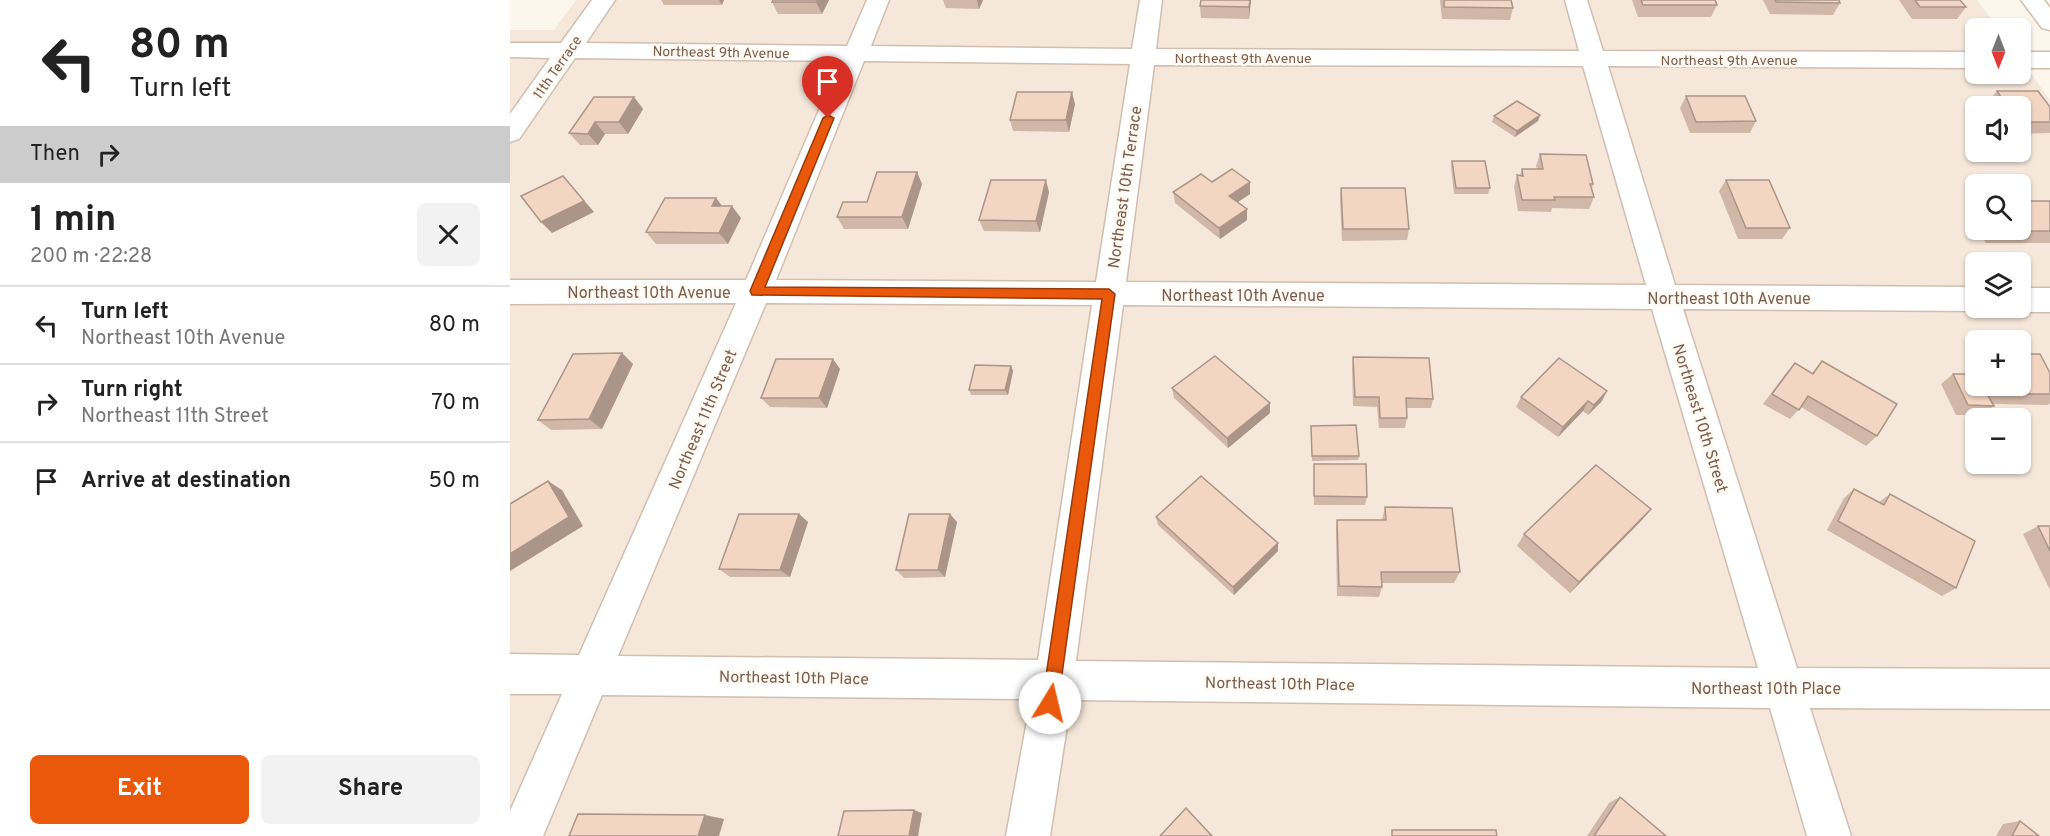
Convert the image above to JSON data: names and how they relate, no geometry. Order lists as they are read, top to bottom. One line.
{"streets":{"street":["Northeast 9th Avenue","11th Terrace","Northeast 10th Terrace","Northeast 10th Avenue","Northeast 10th Street","Northeast 11th Street","Northeast 10th Place"]},"crossings":[["Northeast 9th Avenue","11th Terrace"],["Northeast 9th Avenue","Northeast 10th Terrace"],["Northeast 9th Avenue","Northeast 10th Street"],["Northeast 9th Avenue","Northeast 11th Street"],["Northeast 10th Terrace","Northeast 10th Avenue"],["Northeast 10th Terrace","Northeast 10th Place"],["Northeast 10th Avenue","Northeast 10th Street"],["Northeast 10th Avenue","Northeast 11th Street"],["Northeast 10th Street","Northeast 10th Place"],["Northeast 11th Street","Northeast 10th Place"]],"north":"bottom","page":{"turn":["80 m","Turn left"],"map_buttons":["+","−"],"then":"Then","heading":["1 min","200 m · 22:28"],"list":[{"name":"Turn left","note":"Northeast 10th Avenue","value":"80 m"},{"name":"Turn right","note":"Northeast 11th Street","value":"70 m"},{"name":"Arrive at destination","value":"50 m"}],"buttons":["Exit","Share"]}}
